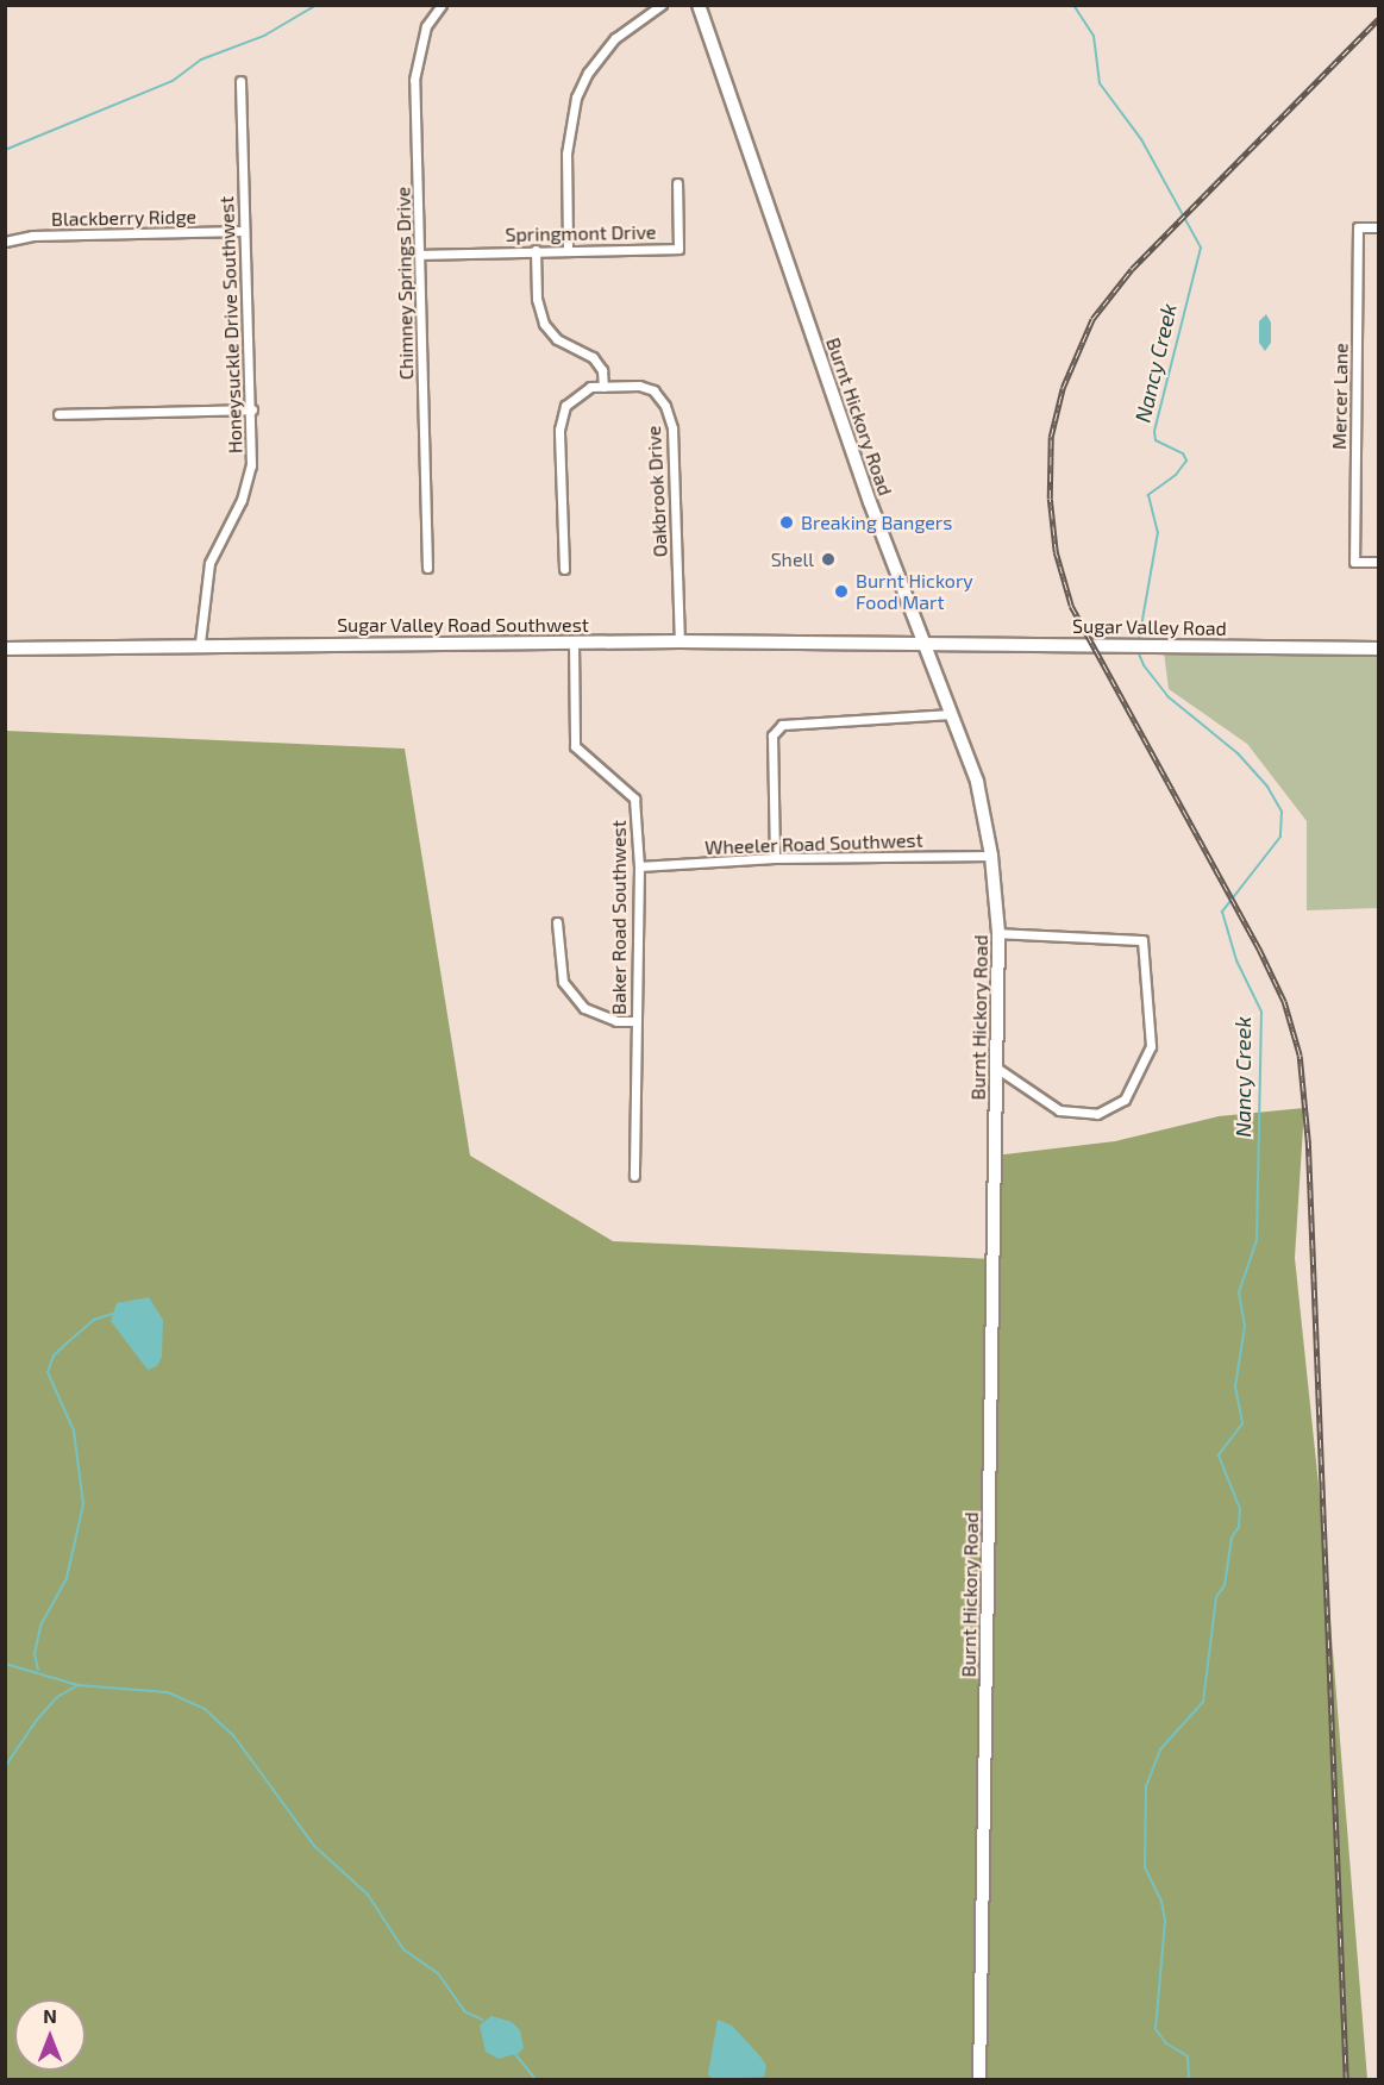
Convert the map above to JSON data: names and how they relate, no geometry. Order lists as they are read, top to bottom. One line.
{"streets":{"main road":["Burnt Hickory Road","Sugar Valley Road Southwest","Sugar Valley Road"],"street":["Blackberry Ridge","Springmont Drive","Chimney Springs Drive","Honeysuckle Drive Southwest","Mercer Lane","Oakbrook Drive","Wheeler Road Southwest","Baker Road Southwest"]},"crossings":[["Blackberry Ridge","Honeysuckle Drive Southwest"],["Springmont Drive","Chimney Springs Drive"],["Honeysuckle Drive Southwest","Sugar Valley Road Southwest"],["Burnt Hickory Road","Sugar Valley Road Southwest"],["Burnt Hickory Road","Sugar Valley Road"],["Burnt Hickory Road","Wheeler Road Southwest"],["Oakbrook Drive","Sugar Valley Road Southwest"],["Sugar Valley Road Southwest","Sugar Valley Road"],["Sugar Valley Road Southwest","Baker Road Southwest"],["Wheeler Road Southwest","Baker Road Southwest"]],"water":["Nancy Creek"],"places":["Breaking Bangers","Shell","Burnt Hickory Food Mart"],"north":"top"}
